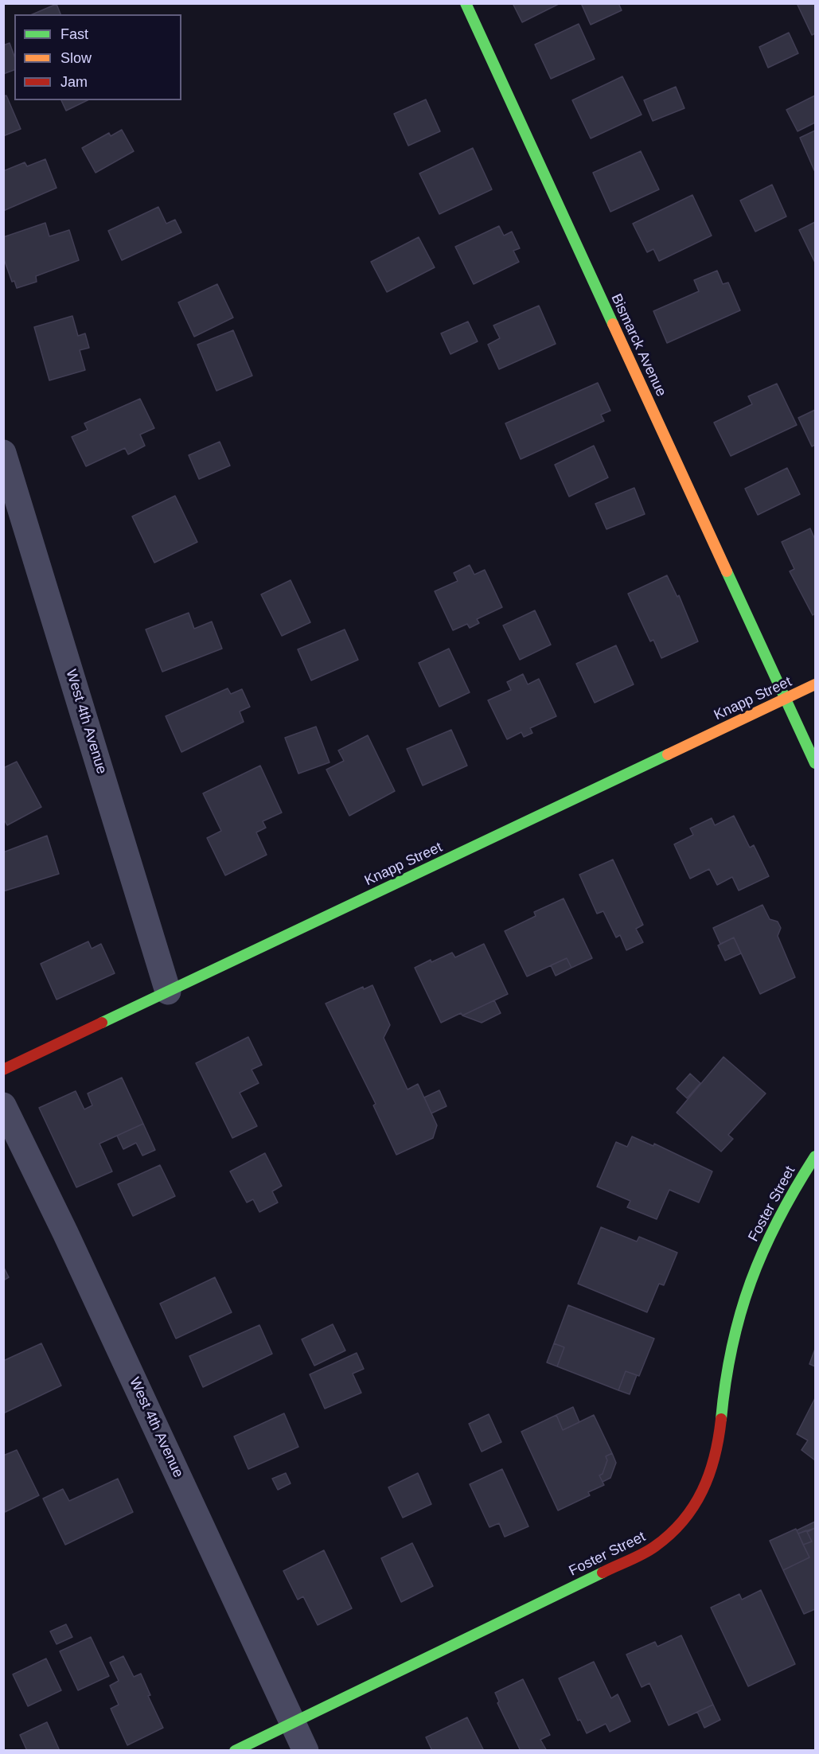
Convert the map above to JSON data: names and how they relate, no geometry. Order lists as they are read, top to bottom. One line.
{"streets":{"street":["Bismarck Avenue","Knapp Street","West 4th Avenue","Foster Street"]},"crossings":[["Bismarck Avenue","Knapp Street"],["Knapp Street","West 4th Avenue"],["West 4th Avenue","Foster Street"]],"legend":["Fast","Slow","Jam"]}
